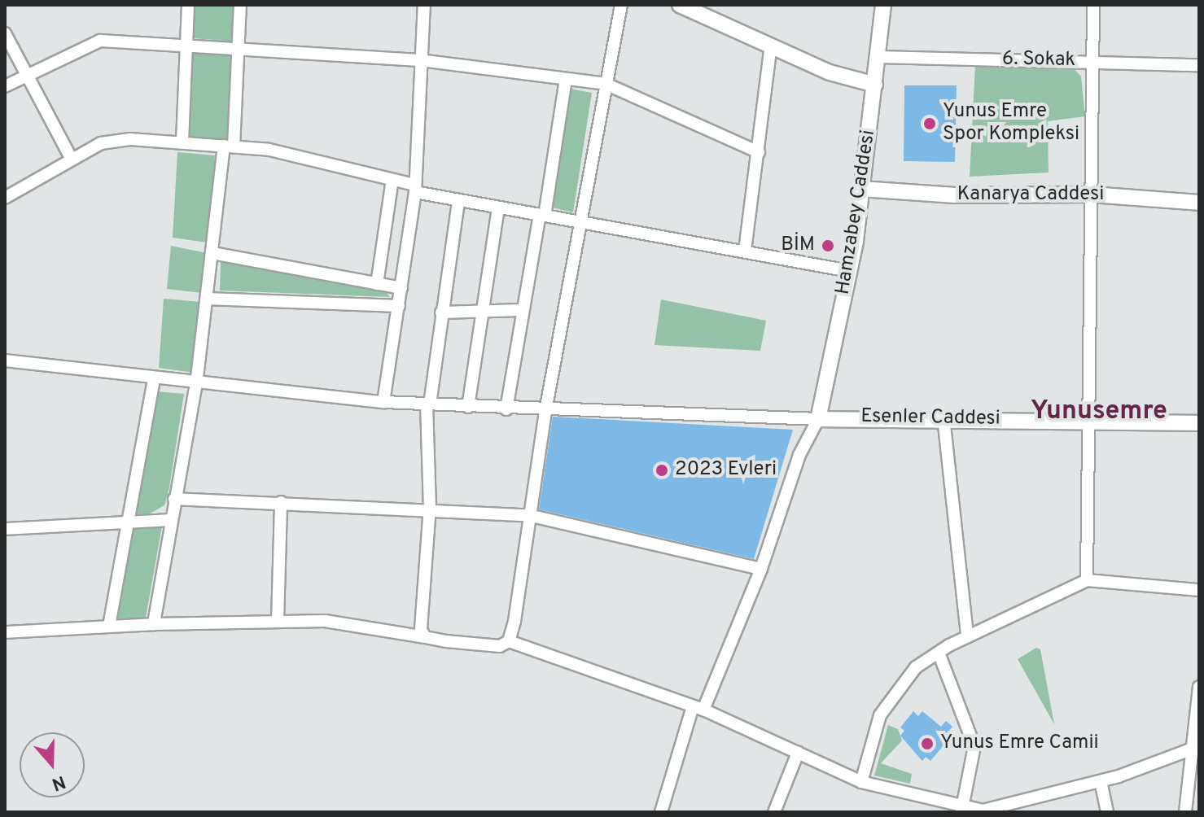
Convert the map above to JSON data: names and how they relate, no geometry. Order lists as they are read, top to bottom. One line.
{"streets":{"street":["6. Sokak","Kanarya Caddesi","Hamzabey Caddesi","Esenler Caddesi"]},"crossings":[["6. Sokak","Hamzabey Caddesi"],["Kanarya Caddesi","Hamzabey Caddesi"],["Hamzabey Caddesi","Esenler Caddesi"]],"districts":["Yunusemre"],"places":["Yunus Emre Spor Kompleksi","BİM","2023 Evleri","Yunus Emre Camii"],"north":"bottom"}
